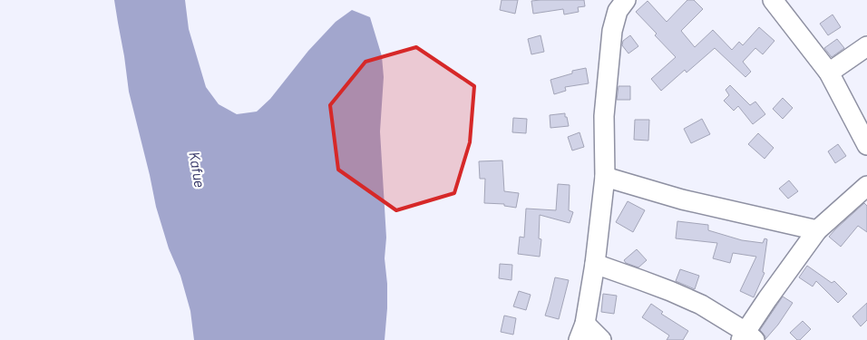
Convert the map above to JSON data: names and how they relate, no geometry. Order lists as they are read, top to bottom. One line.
{"water":["Kafue"]}
